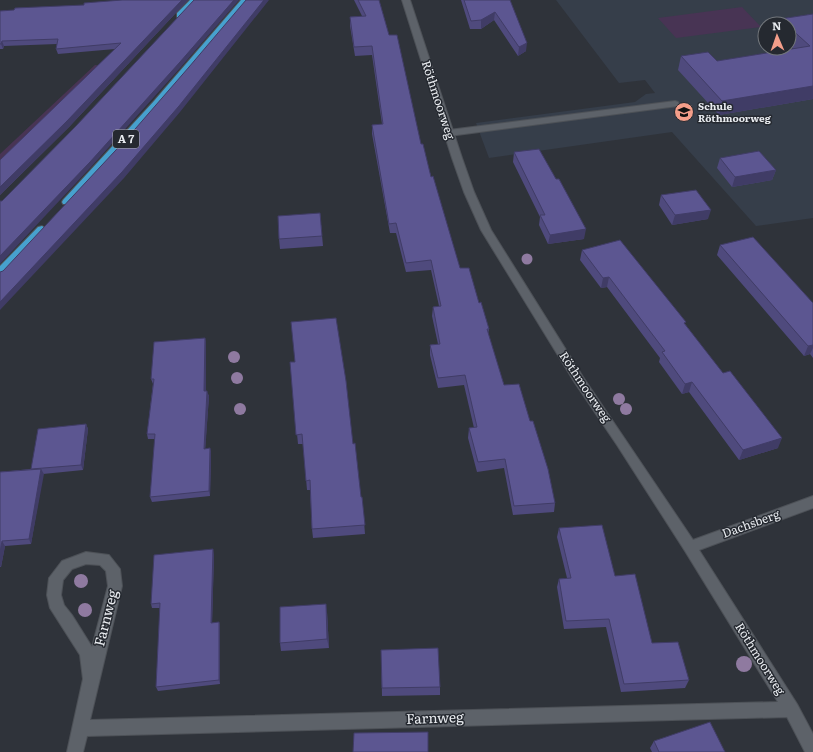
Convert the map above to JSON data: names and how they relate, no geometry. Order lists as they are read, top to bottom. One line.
{"streets":{"highway":["A 7"],"street":["Röthmoorweg","Dachsberg","Farnweg"]},"crossings":[["Röthmoorweg","Dachsberg"],["Röthmoorweg","Farnweg"]],"places":{"school or university":["Schule Röthmoorweg"]},"north":"top"}
